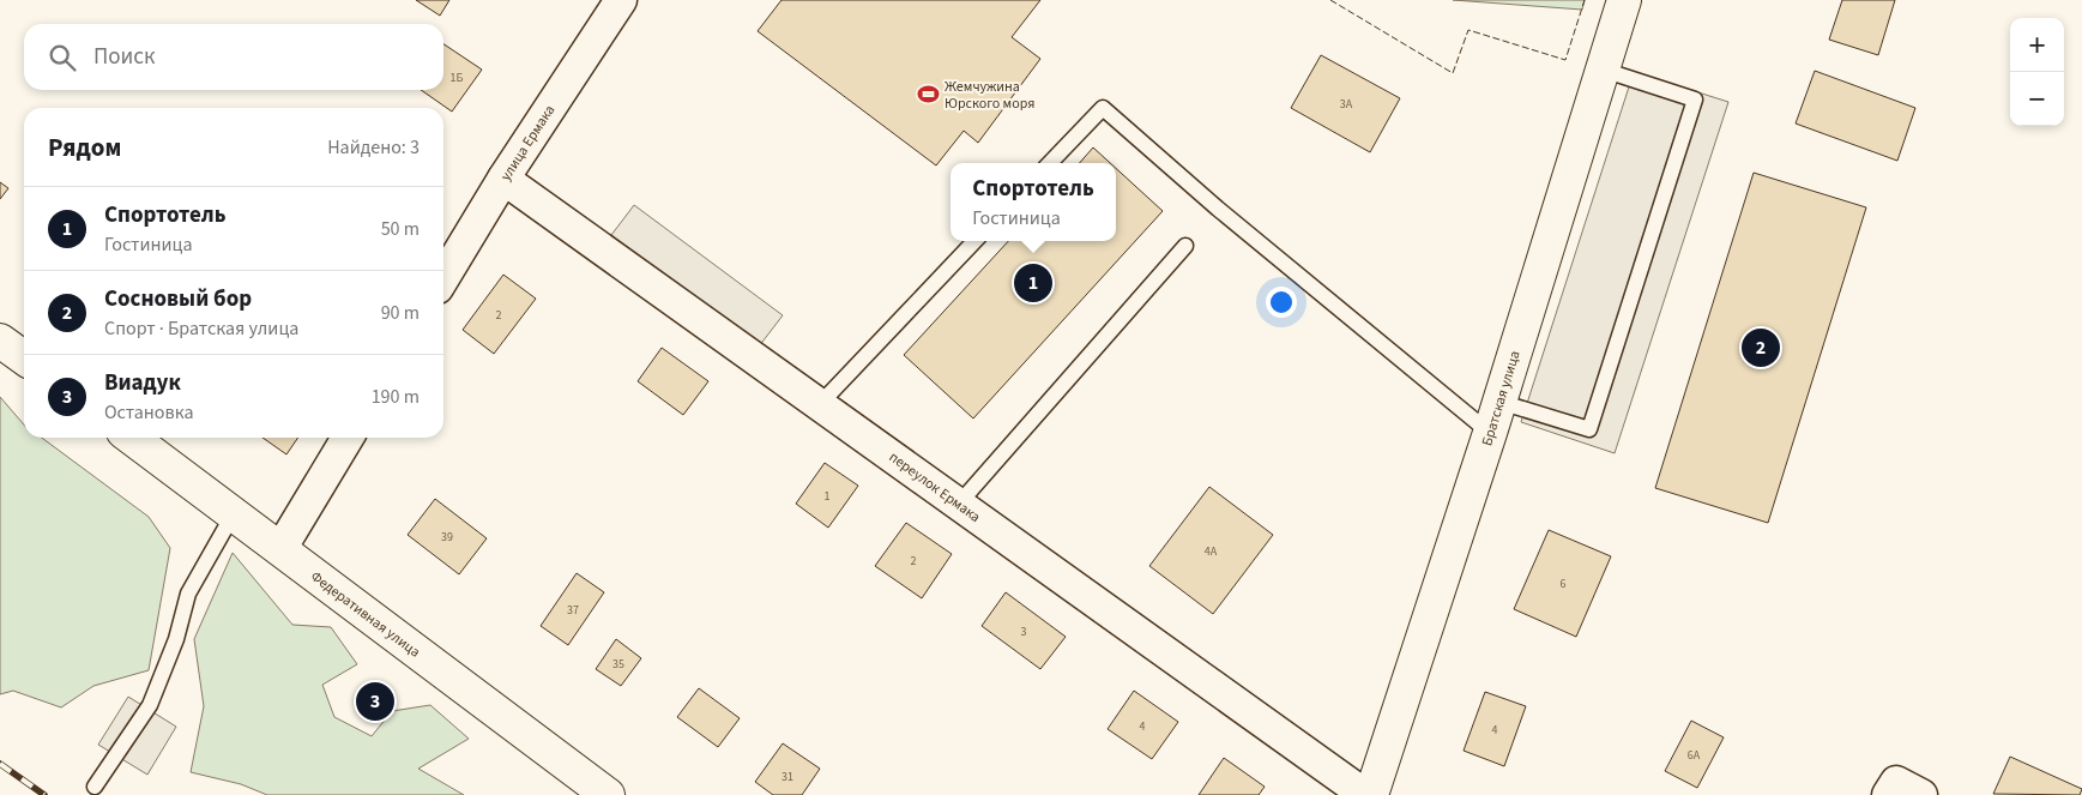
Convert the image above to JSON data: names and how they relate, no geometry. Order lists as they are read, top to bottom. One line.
{"streets":{"street":["улица Ермака","Братская улица","переулок Ермака","Федеративная улица"]},"crossings":[["улица Ермака","переулок Ермака"]],"places":{"sports":["Жемчужина Юрского моря"]},"house_numbers":["1Б","3А","2","1","39","4А","2","6","37","3","35","4","4","6А","31"],"page":{"map_buttons":["+","−"],"search":"Поиск","heading":["Рядом","Найдено: 3"],"popup":["Спортотель","Гостиница"],"list":[{"mark":"1","name":"Спортотель","note":"Гостиница","value":"50 m"},{"mark":"2","name":"Сосновый бор","note":"Спорт · Братская улица","value":"90 m"},{"mark":"3","name":"Виадук","note":"Остановка","value":"190 m"}],"pins":["1","2","3"]}}
